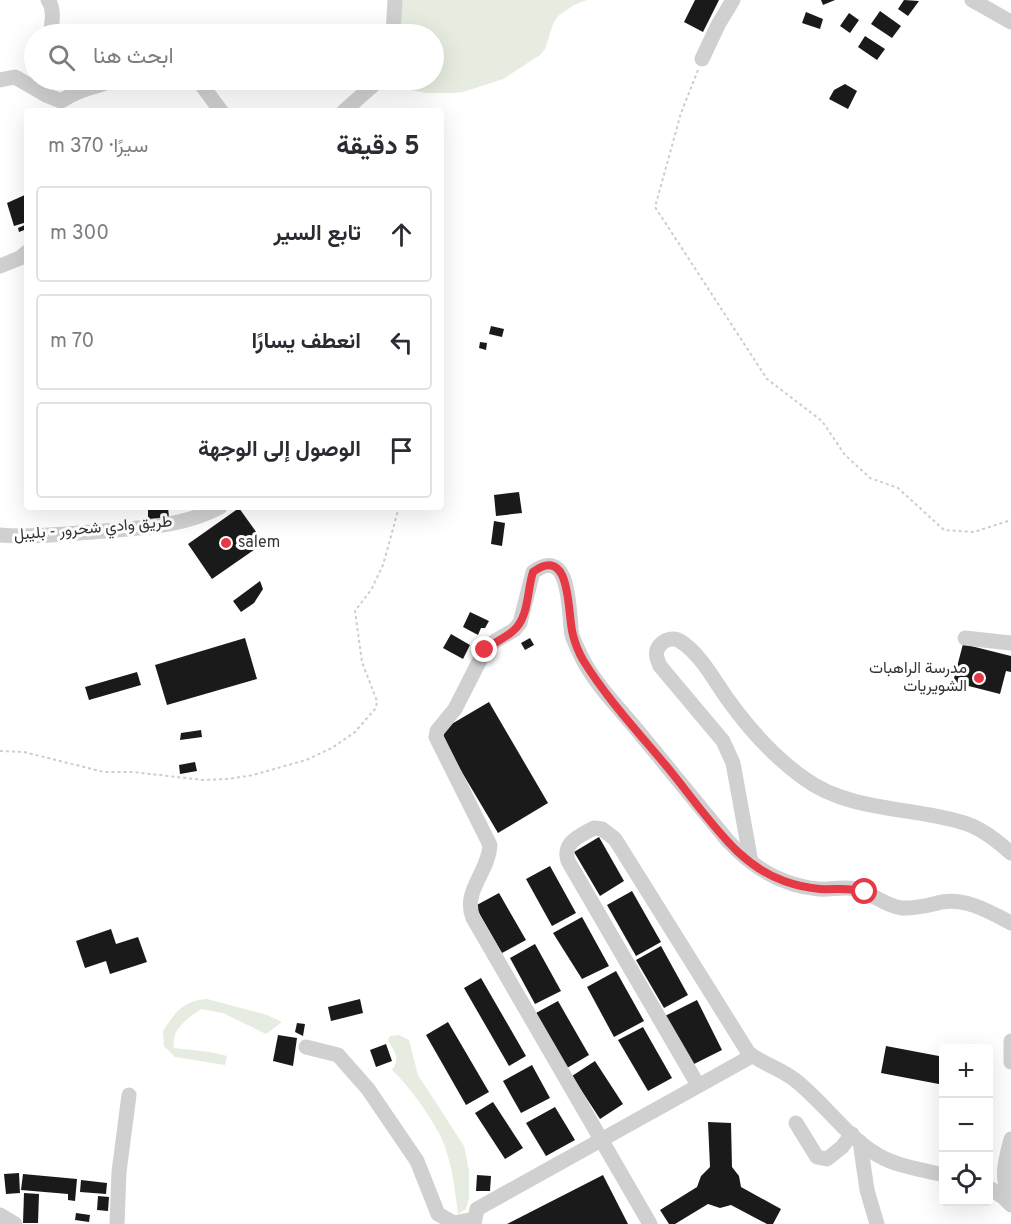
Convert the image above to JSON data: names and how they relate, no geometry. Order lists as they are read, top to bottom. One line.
{"streets":{"street":["طريق وادي شحرور - بليبل"]},"places":["salem","مدرسة الراهبات الشويريات"],"page":{"search":"ابحث هنا","heading":["5 دقيقة","سيرًا · 370 m"],"list":[["تابع السير","300 m"],["انعطف يسارًا","70 m"],"الوصول إلى الوجهة"],"map_buttons":["+","−"]}}
